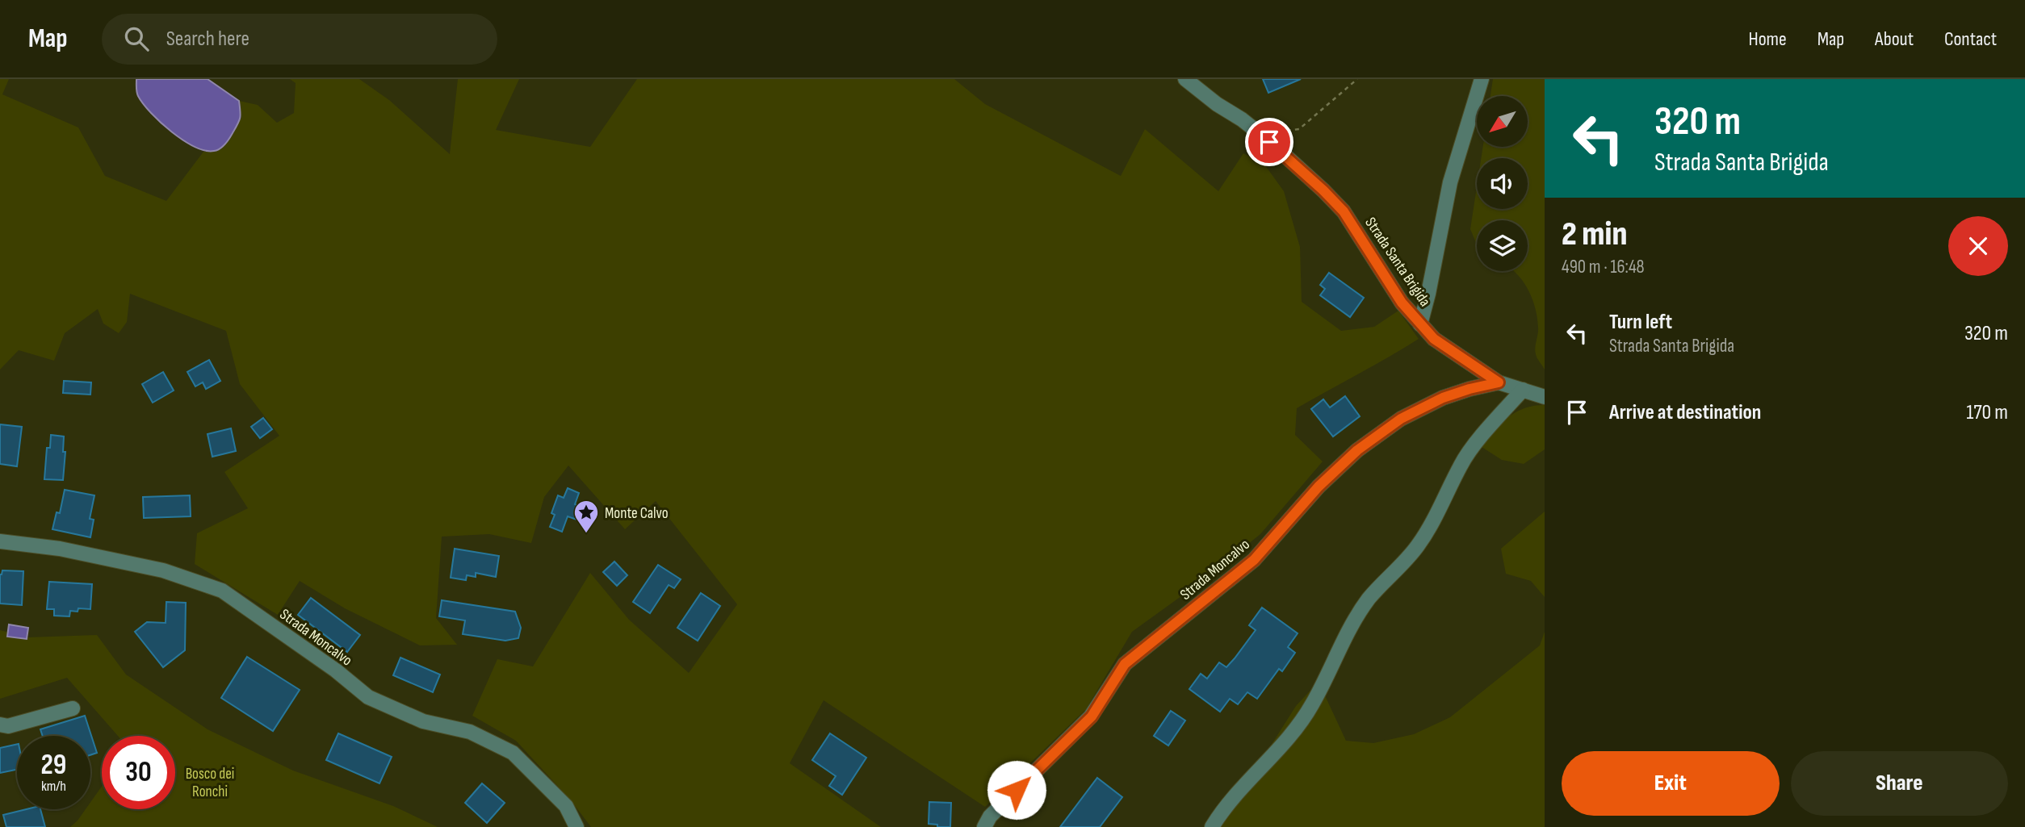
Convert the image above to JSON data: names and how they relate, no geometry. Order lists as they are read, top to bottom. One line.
{"streets":{"street":["Strada Santa Brigida","Strada Moncalvo"]},"crossings":[["Strada Santa Brigida","Strada Moncalvo"]],"parks":["Bosco dei Ronchi"],"places":{"place":["Monte Calvo"]},"north":"bottom left","page":{"header":"Map","search":"Search here","nav":["Home","Map","About","Contact"],"turn":["320 m","Strada Santa Brigida"],"heading":["2 min","490 m · 16:48"],"list":[{"name":"Turn left","note":"Strada Santa Brigida","value":"320 m"},{"name":"Arrive at destination","value":"170 m"}],"speed":"29 km/h","limit":"30","buttons":["Exit","Share"]}}
